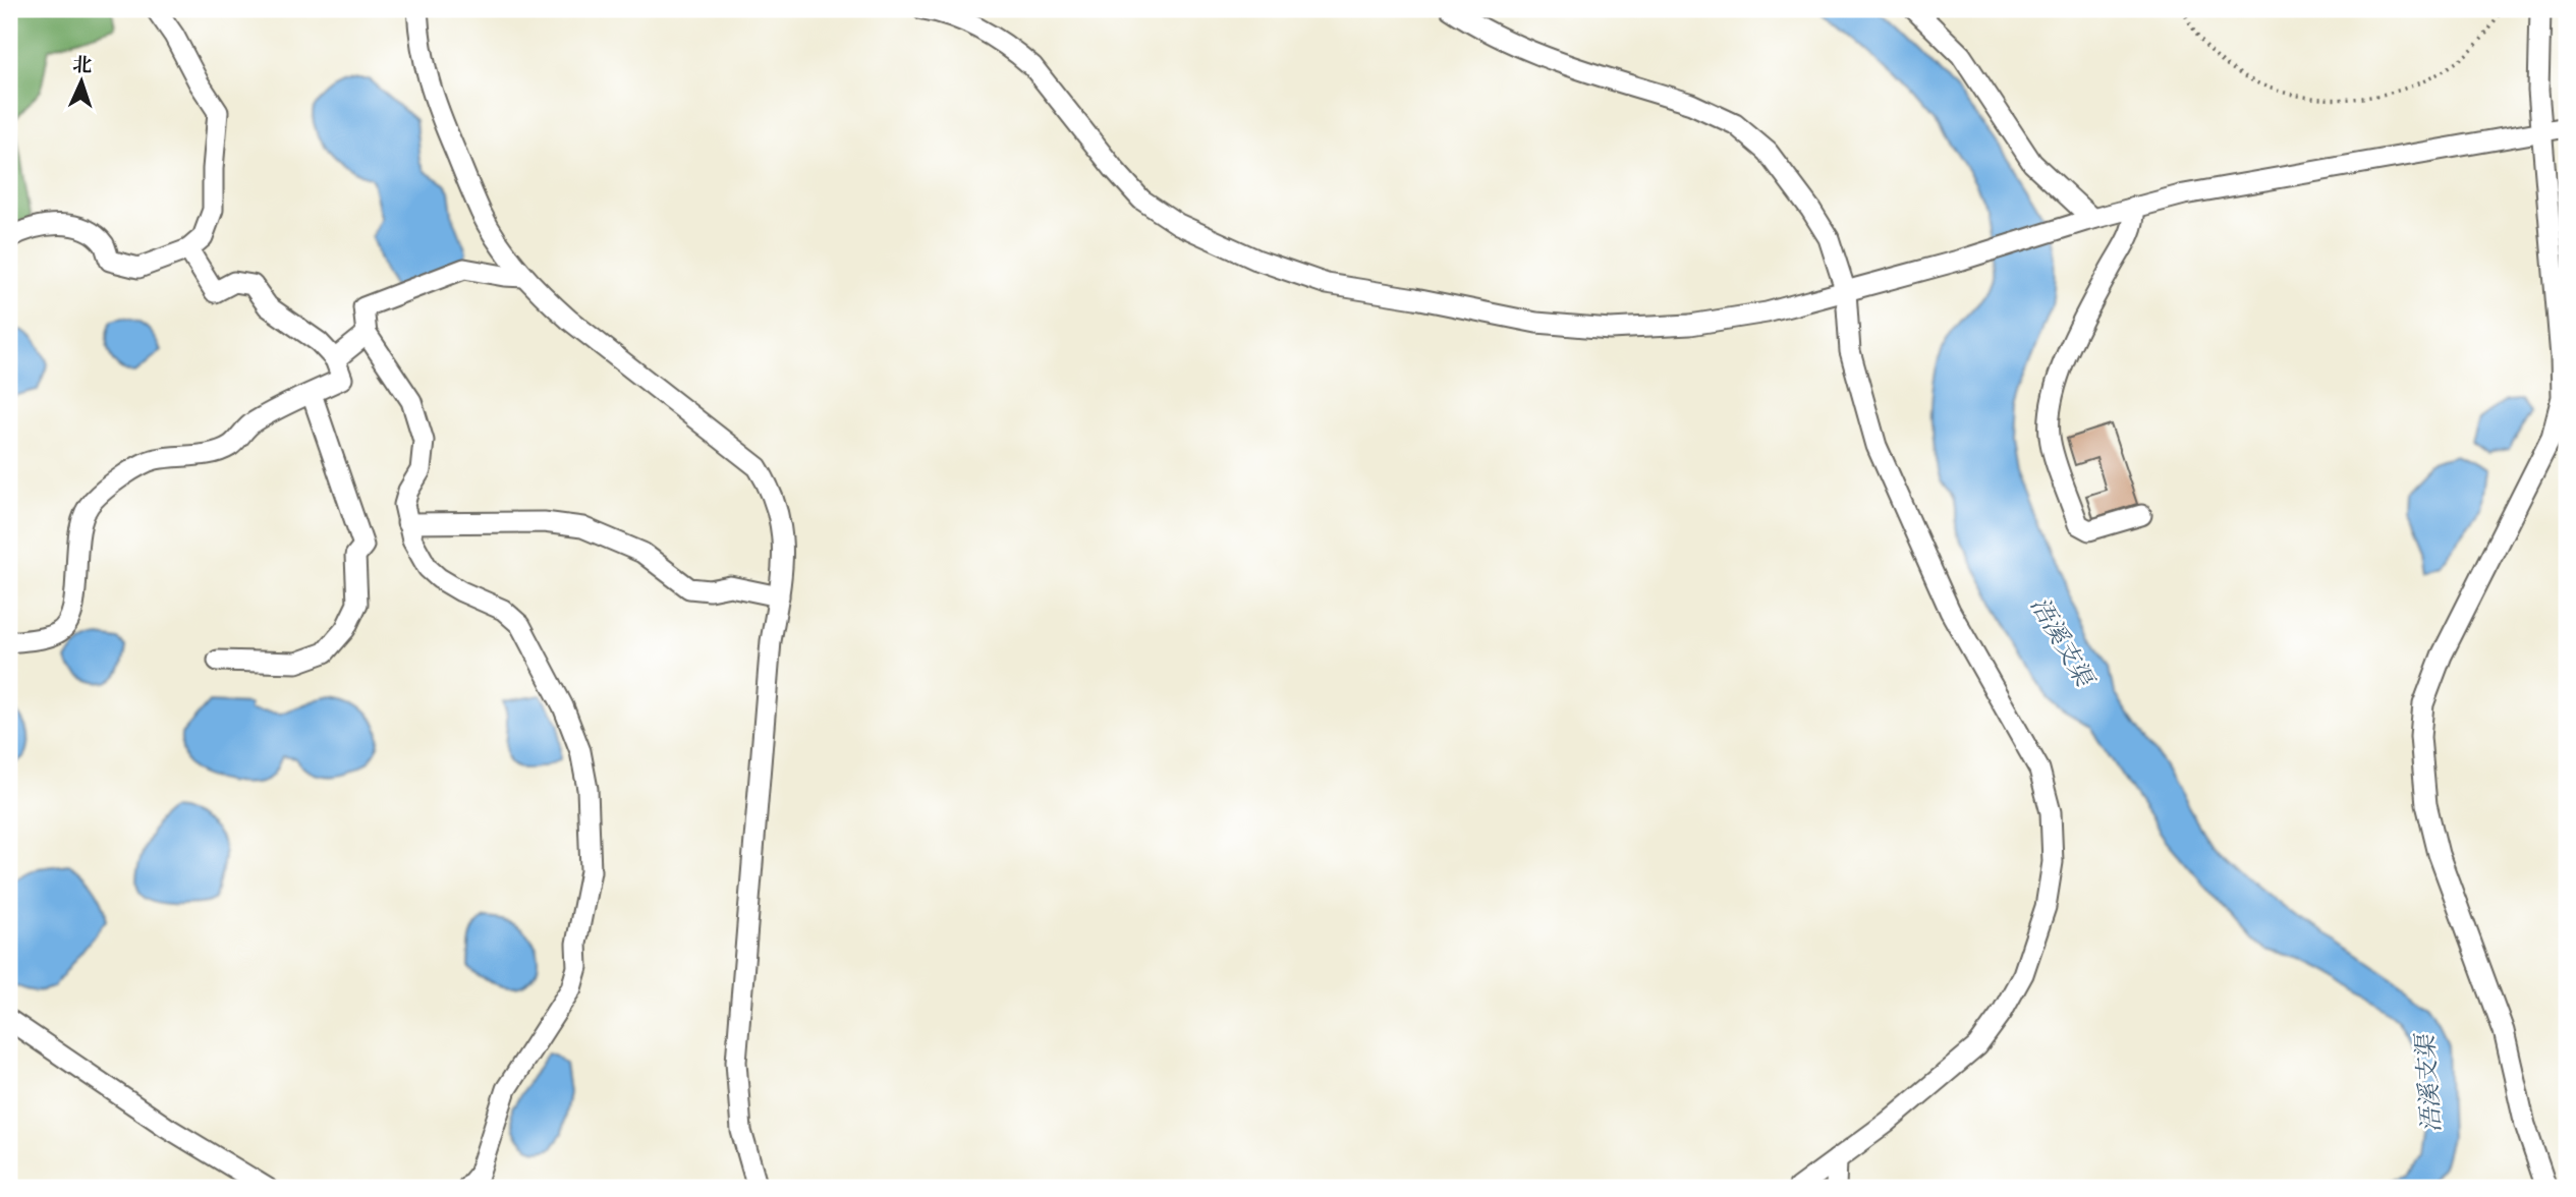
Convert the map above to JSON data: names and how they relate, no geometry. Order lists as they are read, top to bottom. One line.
{"water":["浯溪支渠"],"north":"top"}
